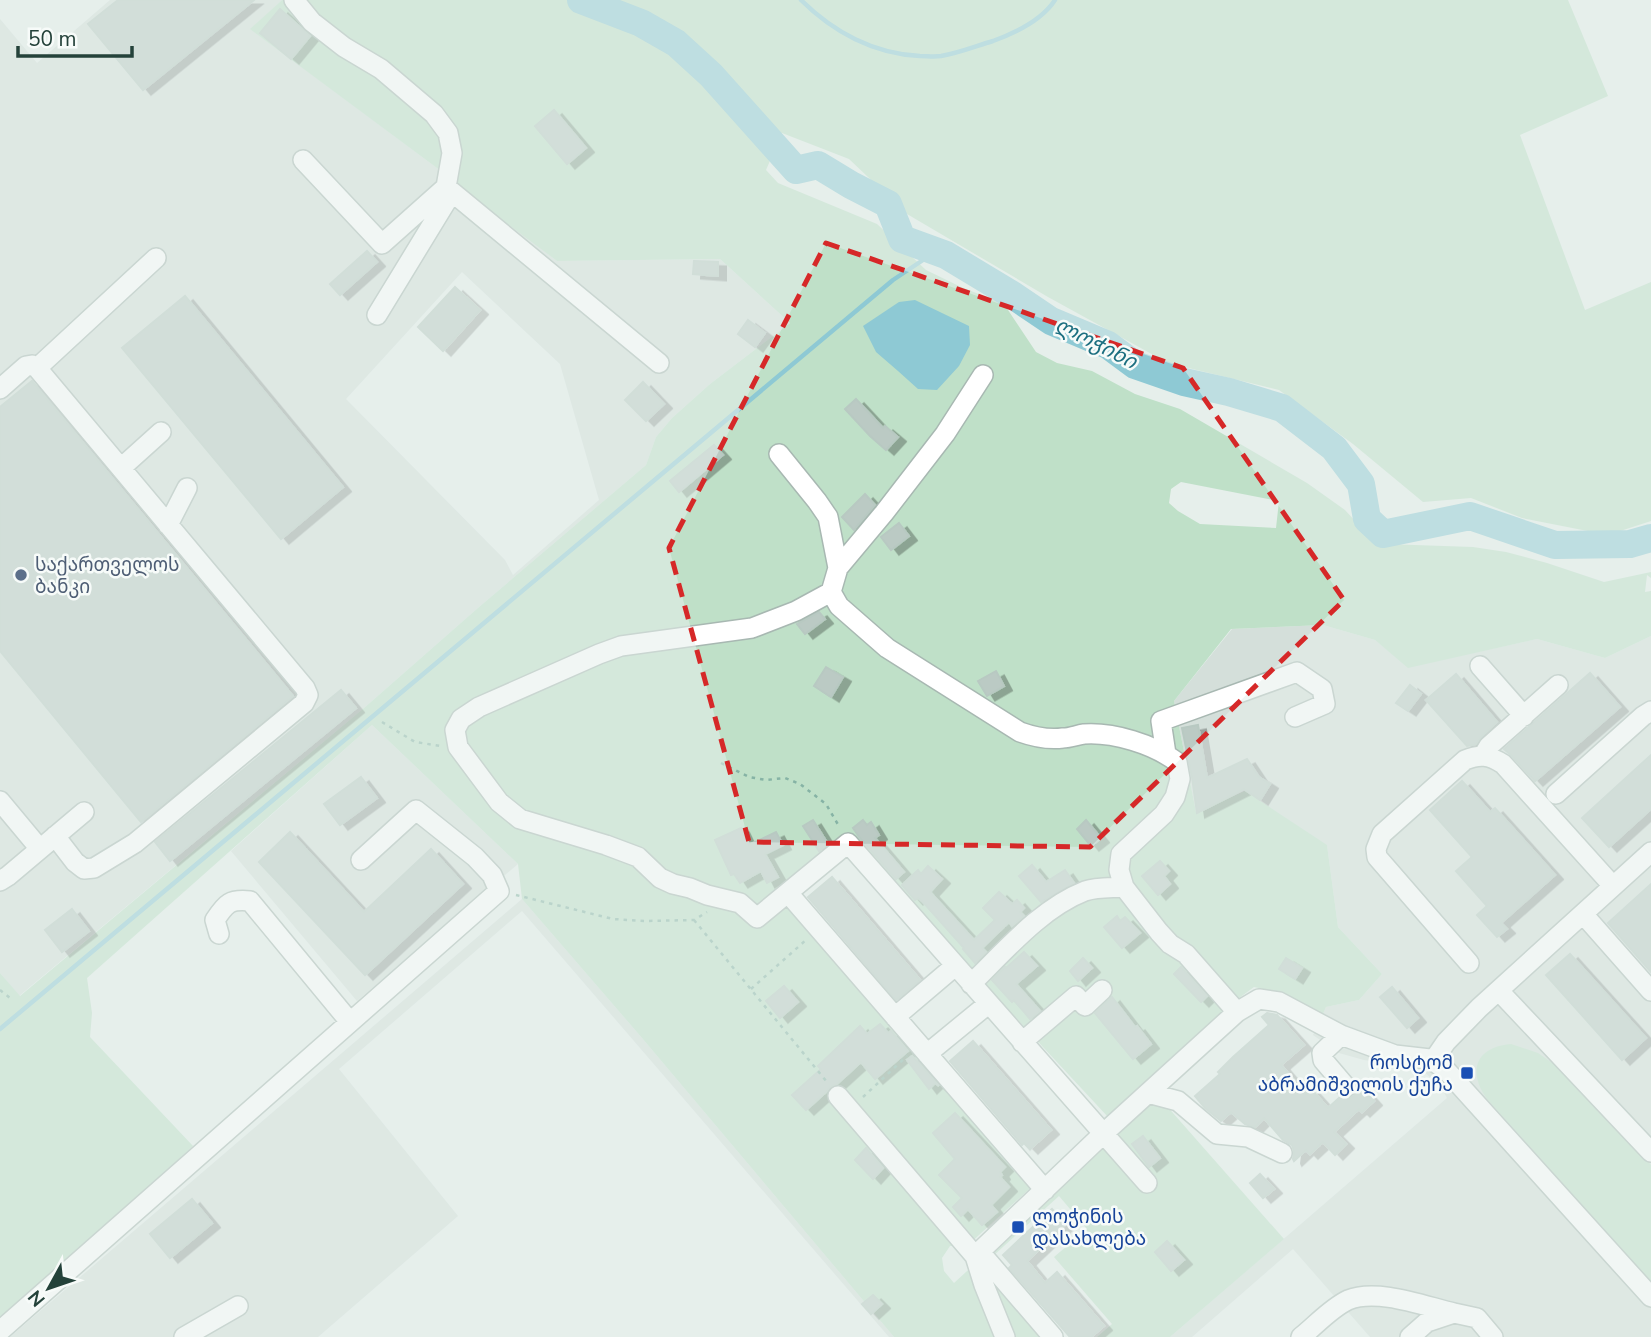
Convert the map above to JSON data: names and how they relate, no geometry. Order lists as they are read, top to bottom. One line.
{"water":["ლოჭინი"],"places":{"other":["საქართველოს ბანკი"],"transit":["როსტომ აბრამიშვილის ქუჩა","ლოჭინის დასახლება"]},"scale_bar":"50 m","north":"bottom left"}
